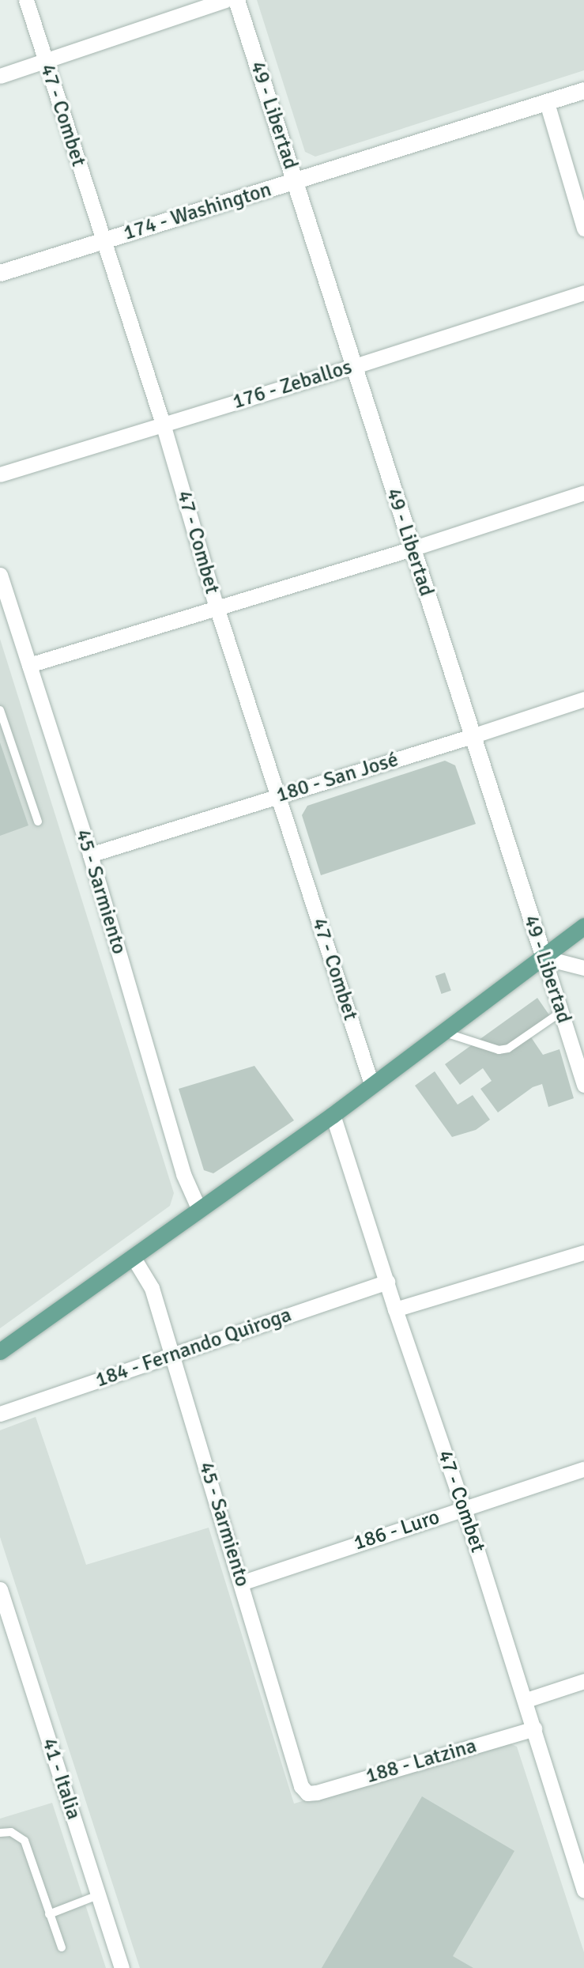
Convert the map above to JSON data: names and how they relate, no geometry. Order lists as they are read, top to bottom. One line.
{"streets":{"street":["47 - Combet","49 - Libertad","174 - Washington","176 - Zeballos","180 - San José","45 - Sarmiento","184 - Fernando Quiroga","186 - Luro","188 - Latzina","41 - Italia"]},"crossings":[["47 - Combet","174 - Washington"],["47 - Combet","176 - Zeballos"],["47 - Combet","180 - San José"],["47 - Combet","184 - Fernando Quiroga"],["47 - Combet","186 - Luro"],["47 - Combet","188 - Latzina"],["49 - Libertad","174 - Washington"],["49 - Libertad","176 - Zeballos"],["49 - Libertad","180 - San José"],["180 - San José","45 - Sarmiento"],["45 - Sarmiento","184 - Fernando Quiroga"],["45 - Sarmiento","186 - Luro"],["45 - Sarmiento","188 - Latzina"]]}
